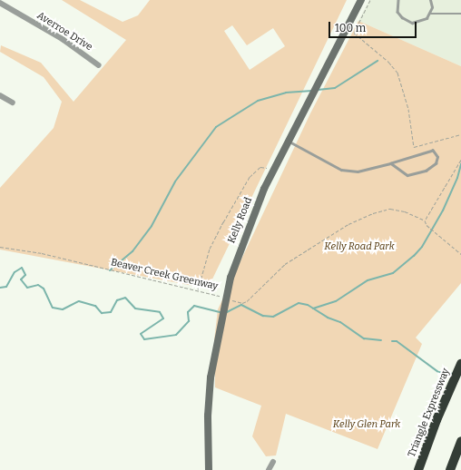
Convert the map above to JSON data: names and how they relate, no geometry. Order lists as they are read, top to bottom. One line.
{"streets":{"highway":["Triangle Expressway"],"street":["Averroe Drive","Kelly Road"],"path":["Beaver Creek Greenway"]},"parks":["Kelly Road Park","Kelly Glen Park"],"scale_bar":"100 m"}
